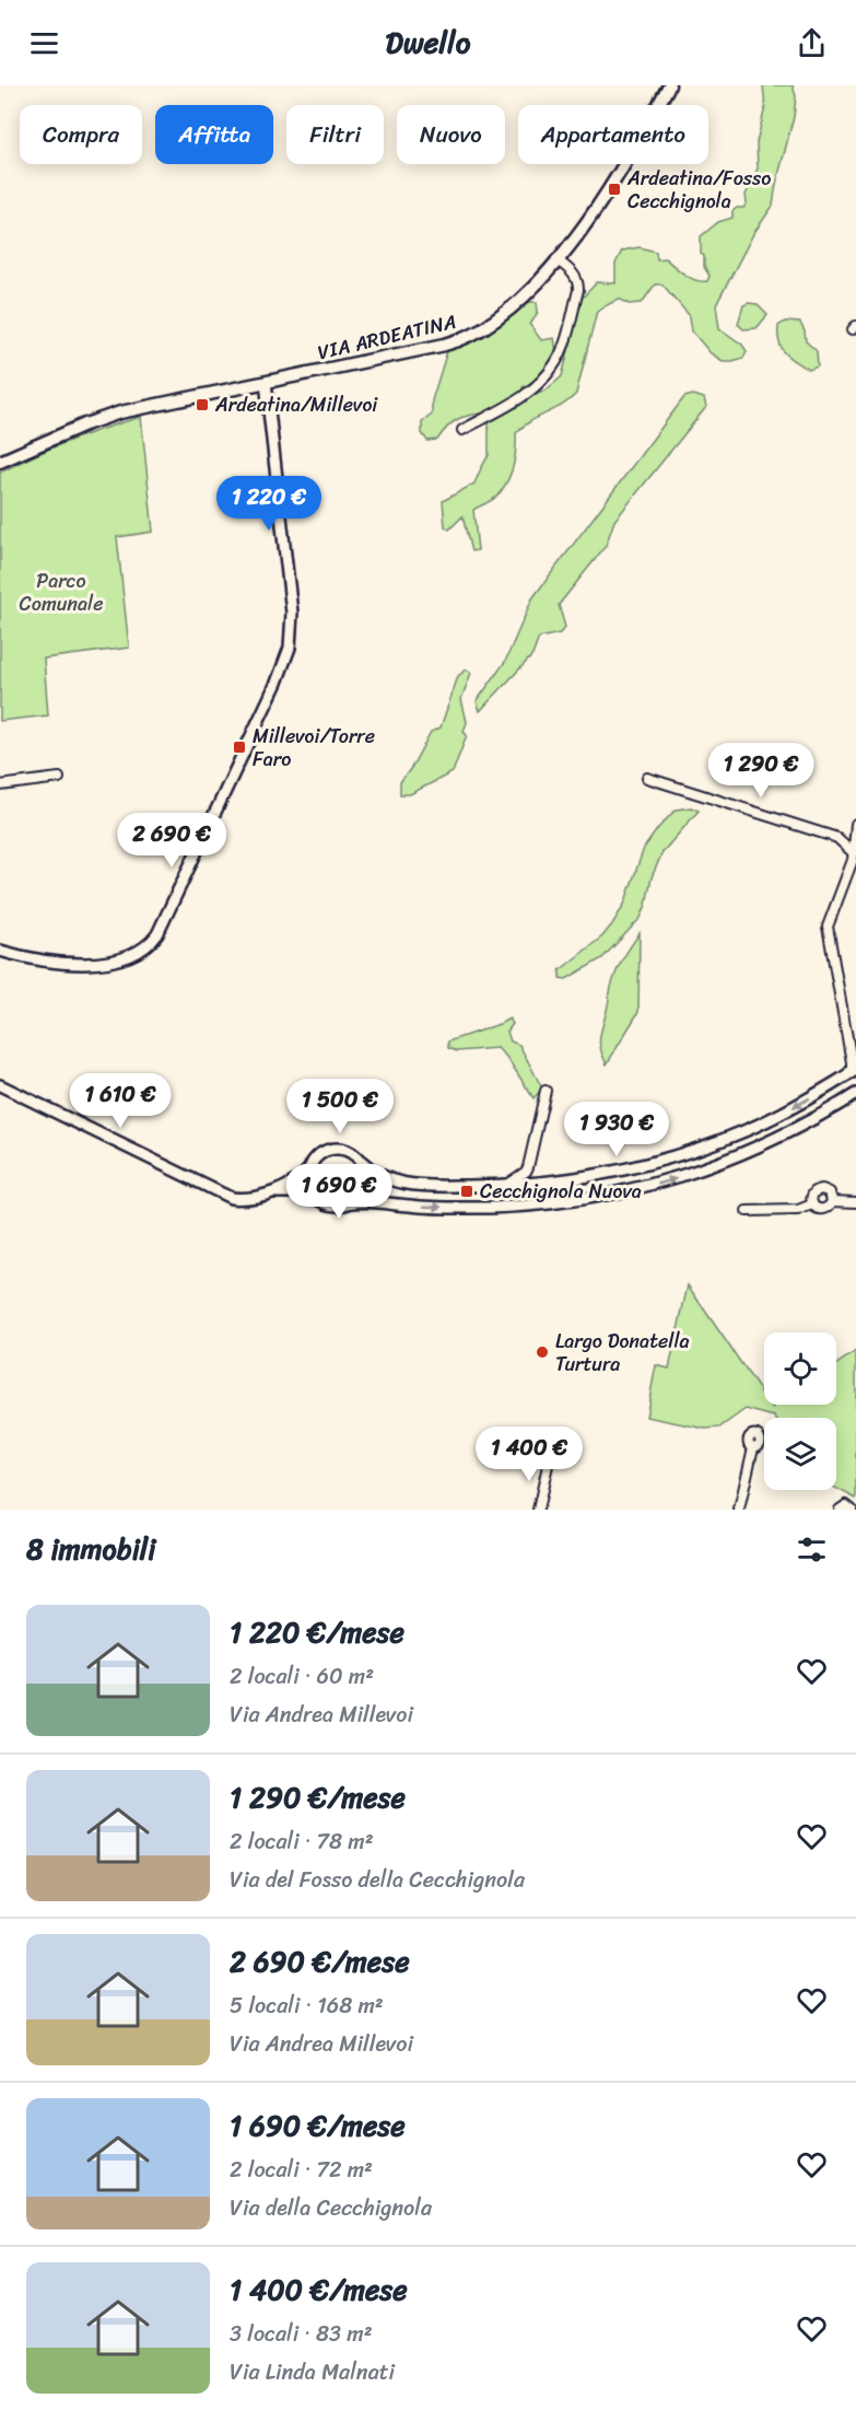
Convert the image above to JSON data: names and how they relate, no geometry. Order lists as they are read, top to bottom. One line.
{"streets":{"main road":["VIA ARDEATINA"]},"parks":["Parco Comunale"],"places":{"transit":["Ardeatina/Fosso Cecchignola","Ardeatina/Millevoi","Millevoi/Torre Faro","Cecchignola Nuova"],"other":["Largo Donatella Turtura"]},"page":{"header":"Dwello","chip":["Compra","Affitta","Filtri","Nuovo","Appartamento"],"price":["1 220 €","1 290 €","2 690 €","1 610 €","1 500 €","1 930 €","1 690 €","1 400 €"],"heading":"8 immobili","list":[{"name":"1 220 €/mese","note":"2 locali · 60 m² · Via Andrea Millevoi"},{"name":"1 290 €/mese","note":"2 locali · 78 m² · Via del Fosso della Cecchignola"},{"name":"2 690 €/mese","note":"5 locali · 168 m² · Via Andrea Millevoi"},{"name":"1 690 €/mese","note":"2 locali · 72 m² · Via della Cecchignola"},{"name":"1 400 €/mese","note":"3 locali · 83 m² · Via Linda Malnati"}]}}
